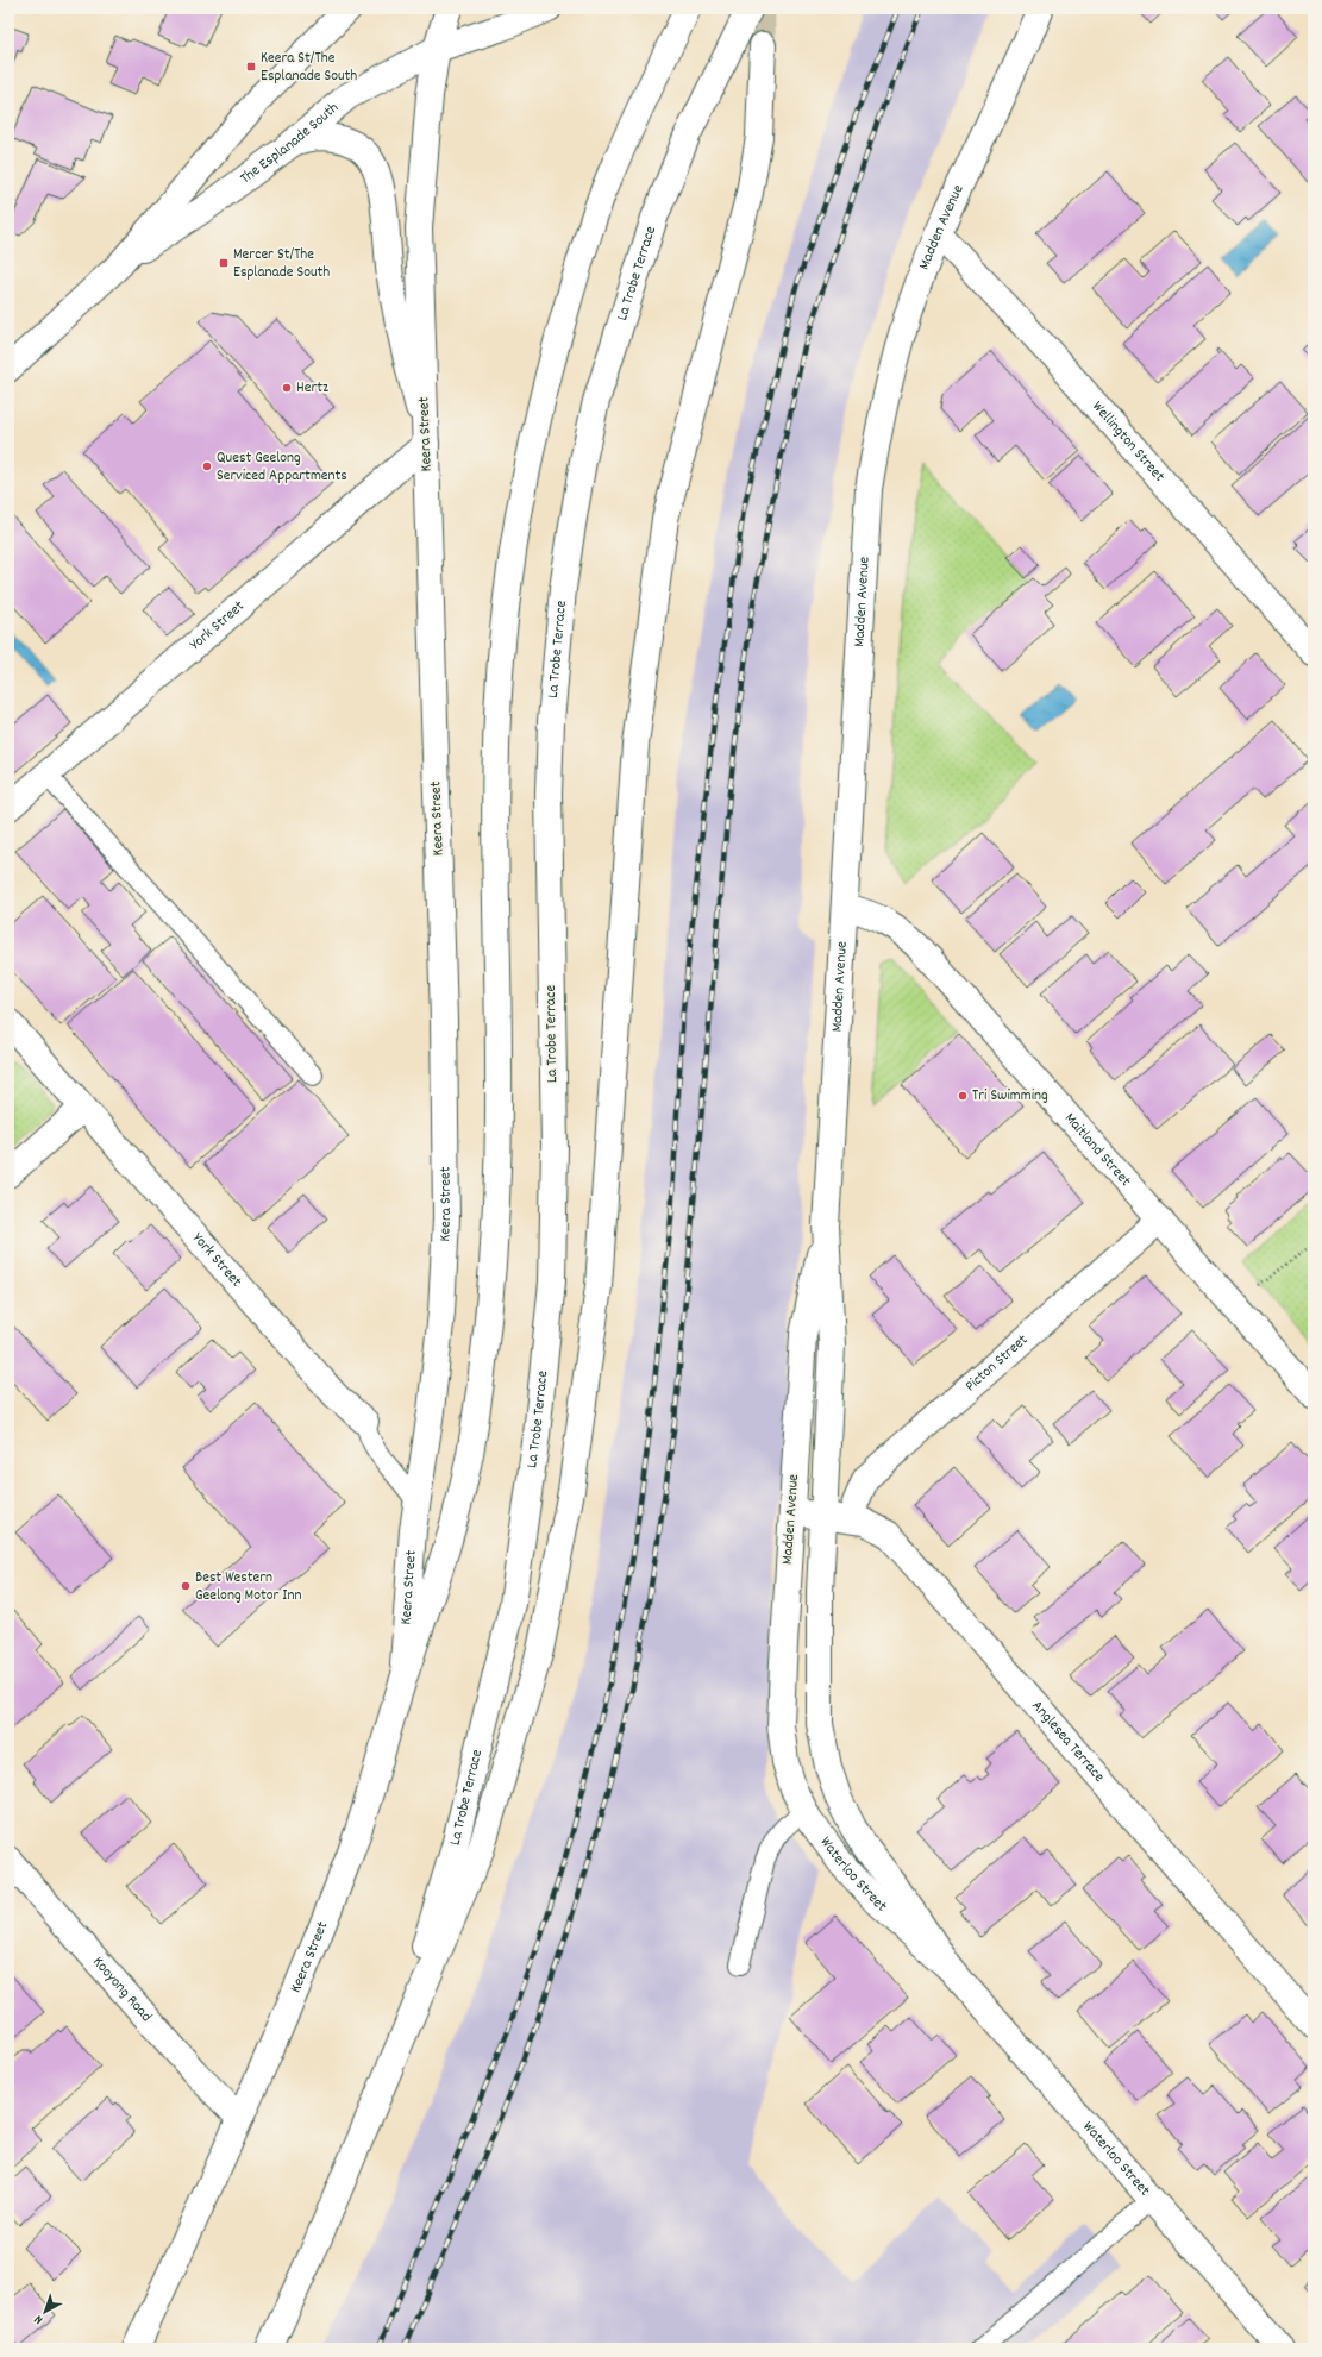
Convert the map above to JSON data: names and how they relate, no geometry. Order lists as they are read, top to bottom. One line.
{"streets":{"main road":["The Esplanade South","Madden Avenue","La Trobe Terrace","Keera Street","Wellington Street","York Street","Maitland Street","Picton Street","Anglesea Terrace","Waterloo Street","Kooyong Road"]},"crossings":[["The Esplanade South","Keera Street"],["Madden Avenue","Wellington Street"],["Madden Avenue","Maitland Street"],["Madden Avenue","Anglesea Terrace"],["Madden Avenue","Waterloo Street"],["Keera Street","York Street"],["Keera Street","Kooyong Road"],["Maitland Street","Picton Street"],["Picton Street","Anglesea Terrace"]],"places":{"transit":["Keera St/The Esplanade South","Mercer St/The Esplanade South"],"other":["Hertz","Quest Geelong Serviced Appartments","Tri Swimming","Best Western Geelong Motor Inn"]},"north":"bottom left"}
